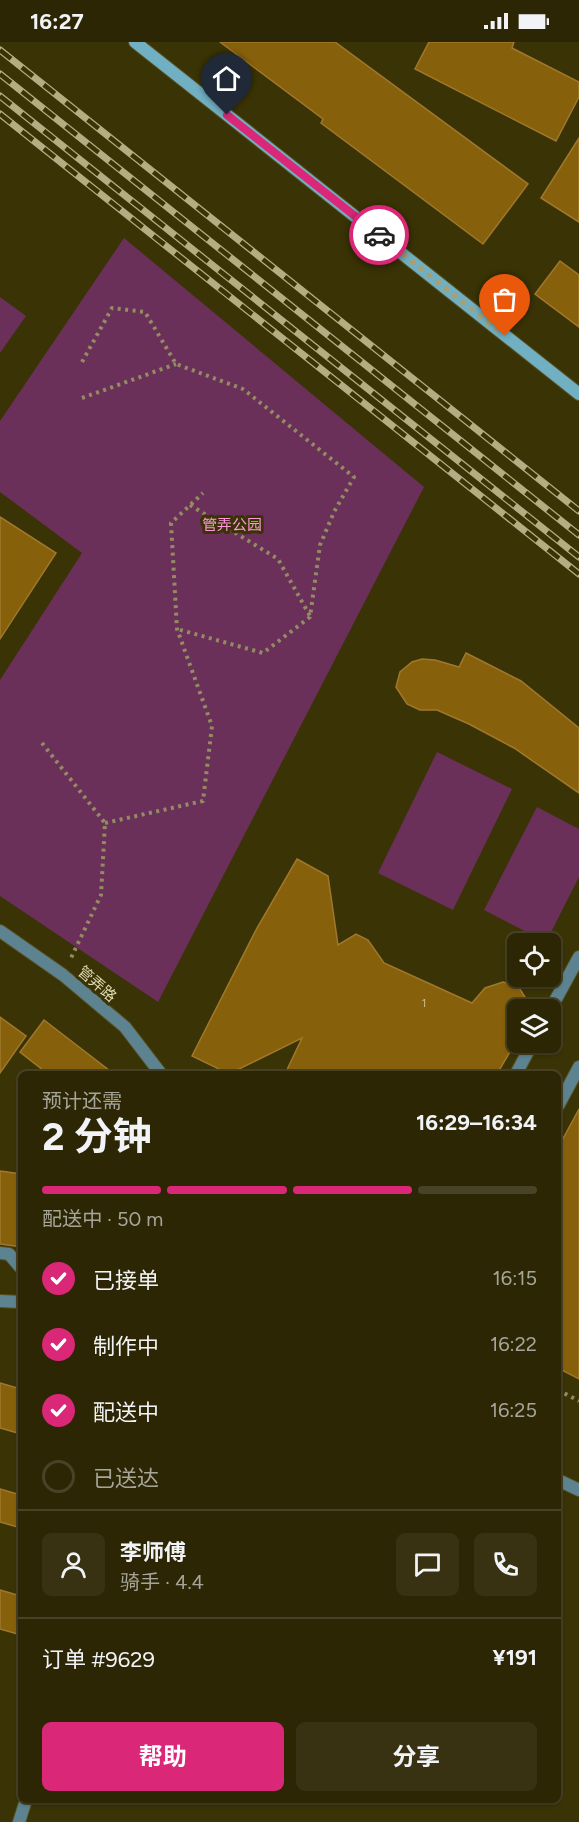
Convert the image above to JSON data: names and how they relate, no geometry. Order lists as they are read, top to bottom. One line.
{"streets":{"street":["管弄路"]},"parks":["管弄公园"],"house_numbers":["1"],"page":{"status":"16:27","heading":["2 分钟","预计还需","16:29–16:34"],"panel":["李师傅","骑手 · 4.4","订单 #9629","¥191"],"bar":"配送中 · 50 m","list":[["已接单","16:15"],["制作中","16:22"],["配送中","16:25"],"已送达"],"buttons":["帮助","分享"]}}
